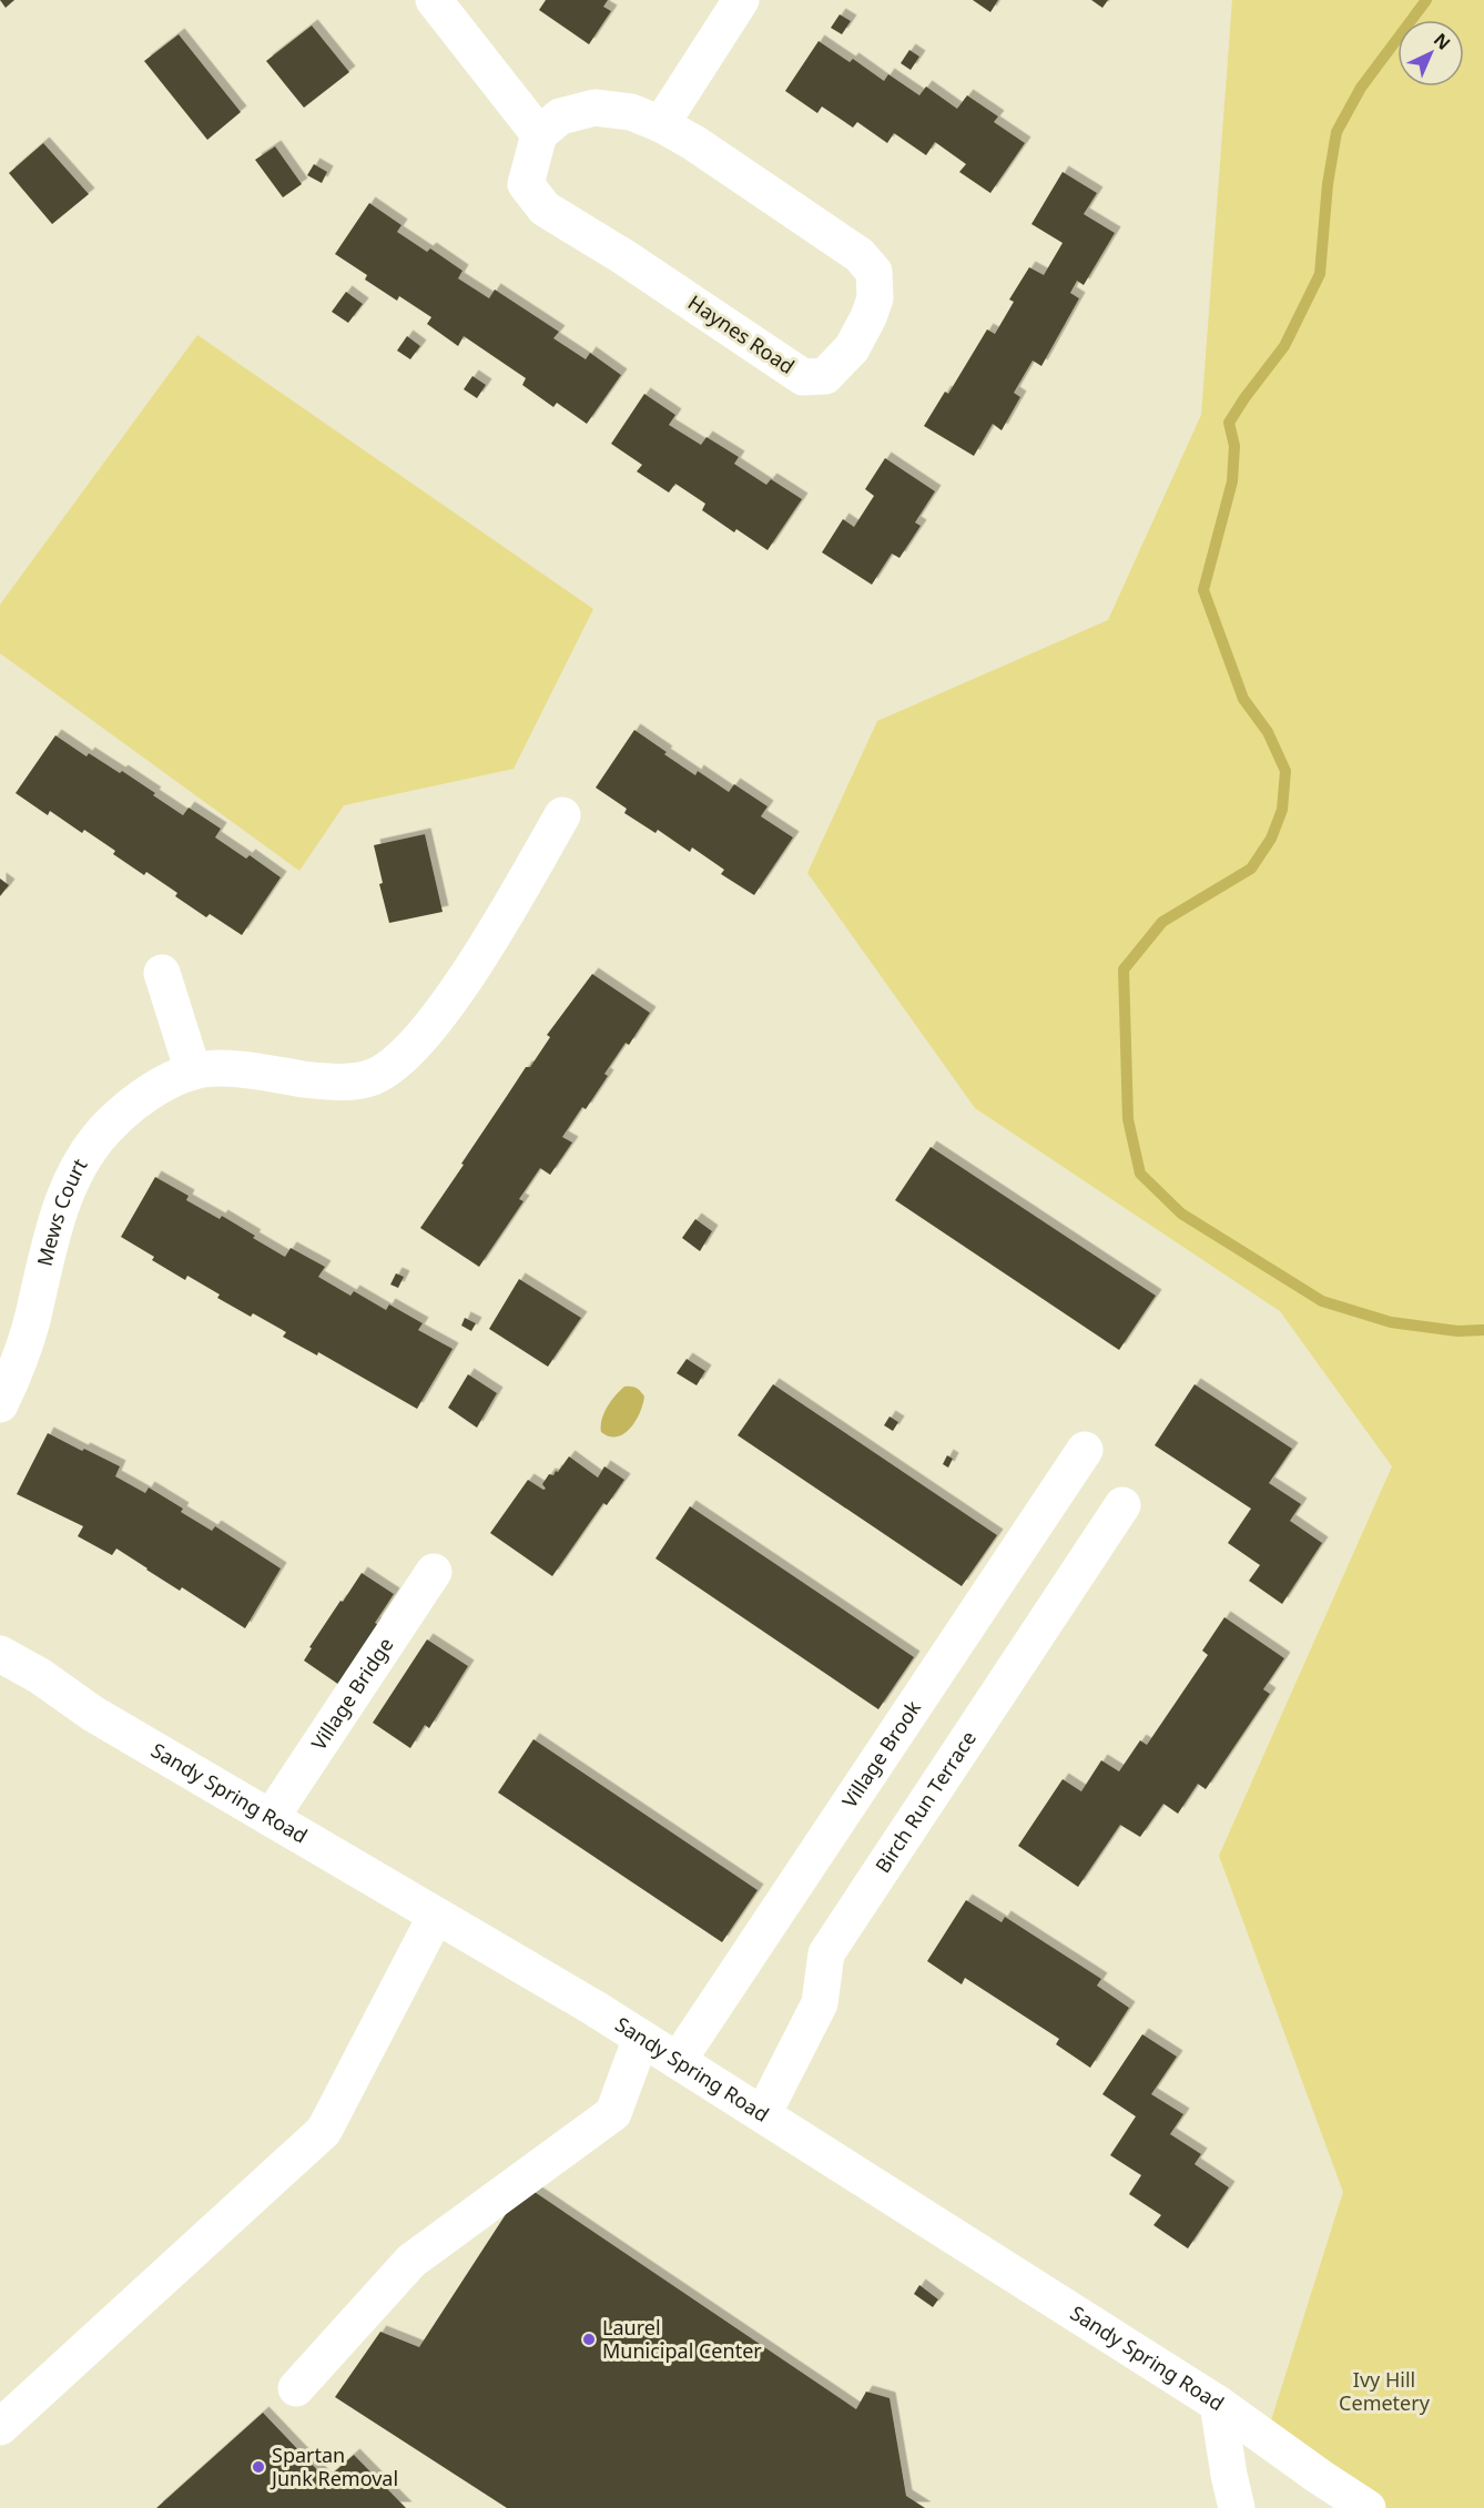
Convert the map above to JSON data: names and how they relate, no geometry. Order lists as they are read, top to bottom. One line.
{"streets":{"street":["Haynes Road","Mews Court","Village Bridge","Village Brook","Sandy Spring Road","Birch Run Terrace"]},"crossings":[["Village Bridge","Sandy Spring Road"],["Village Brook","Sandy Spring Road"],["Sandy Spring Road","Birch Run Terrace"]],"parks":["Ivy Hill Cemetery"],"places":["Laurel Municipal Center","Spartan Junk Removal"],"north":"top right"}
